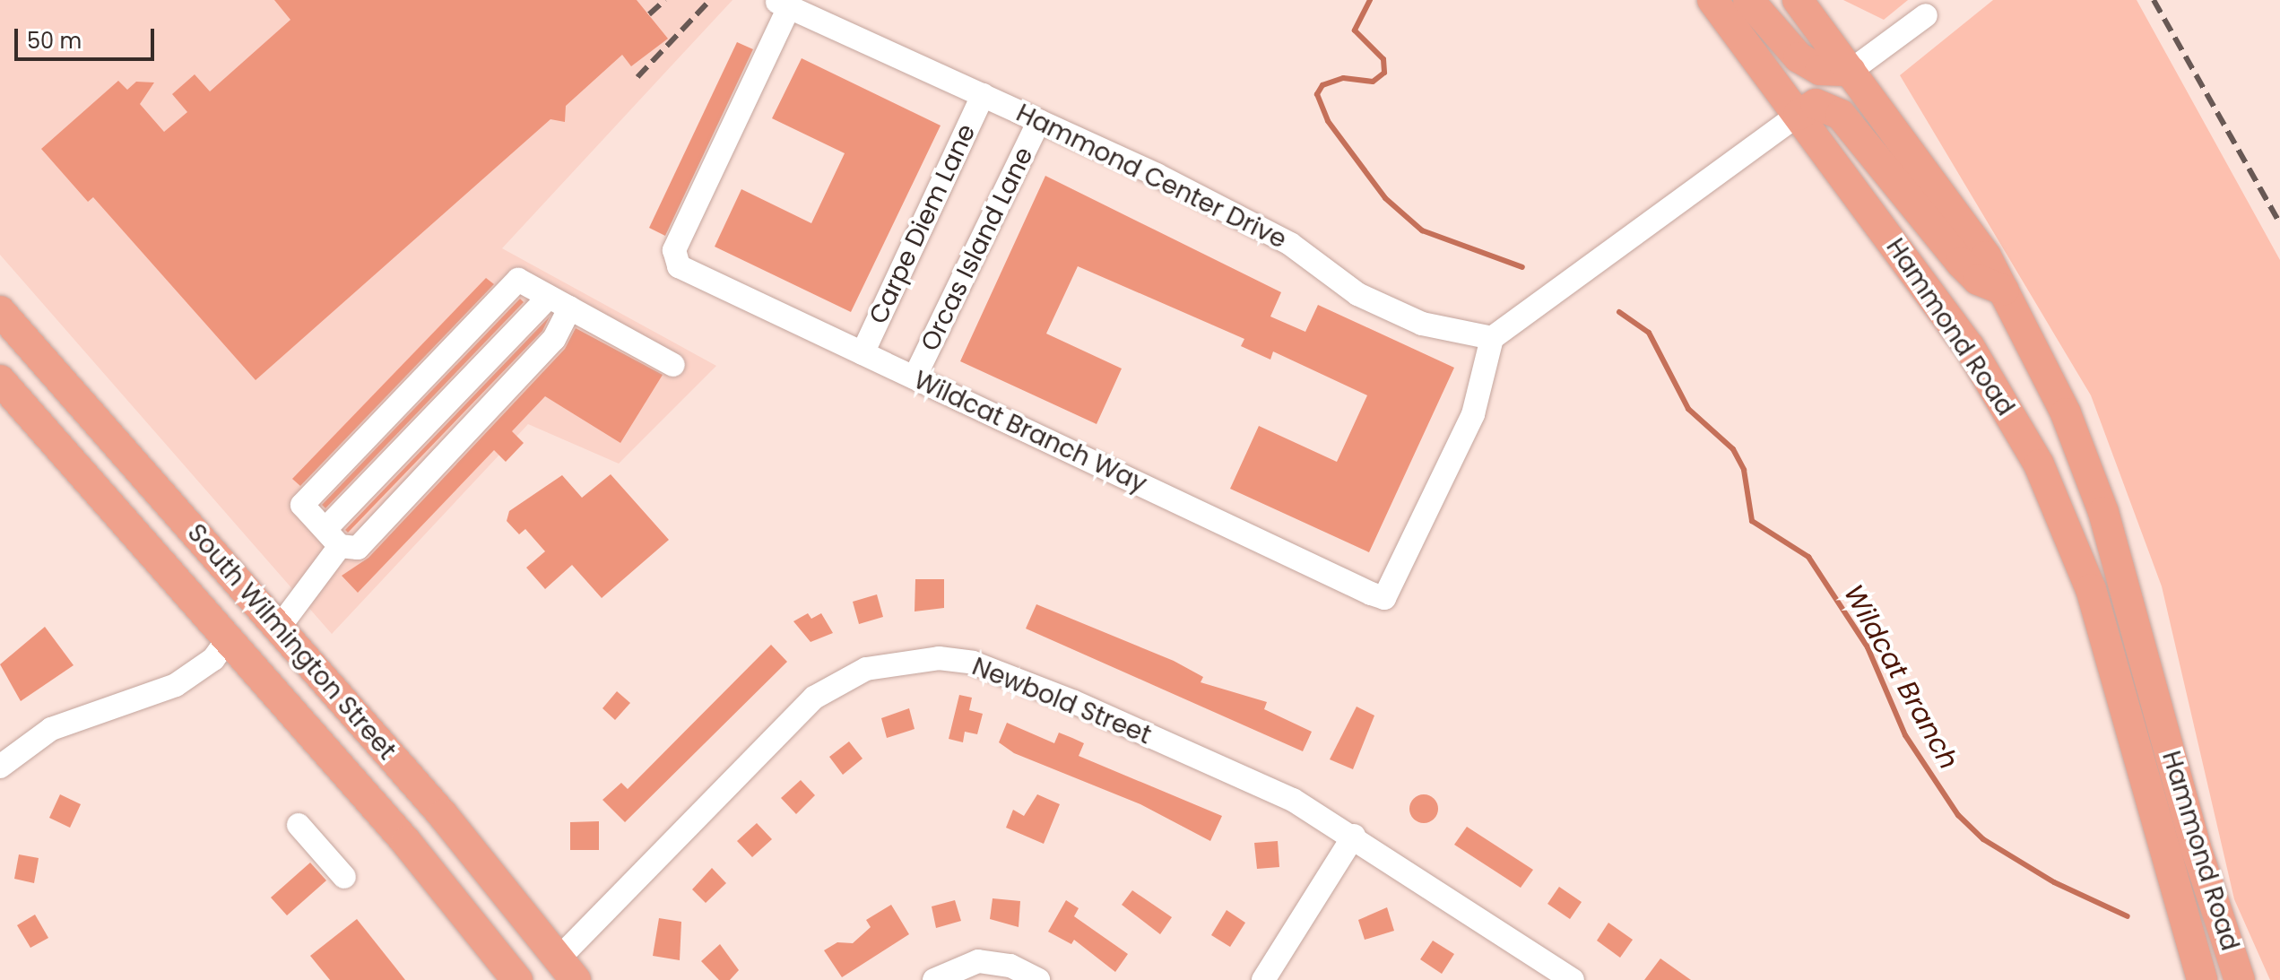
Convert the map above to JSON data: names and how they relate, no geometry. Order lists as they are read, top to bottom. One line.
{"streets":{"main road":["Hammond Road","South Wilmington Street"],"street":["Hammond Center Drive","Carpe Diem Lane","Orcas Island Lane","Wildcat Branch Way","Newbold Street"]},"crossings":[["Hammond Center Drive","Carpe Diem Lane"],["Hammond Center Drive","Orcas Island Lane"],["Hammond Center Drive","Wildcat Branch Way"],["Carpe Diem Lane","Wildcat Branch Way"],["Orcas Island Lane","Wildcat Branch Way"],["South Wilmington Street","Newbold Street"]],"water":["Wildcat Branch"],"scale_bar":"50 m"}
